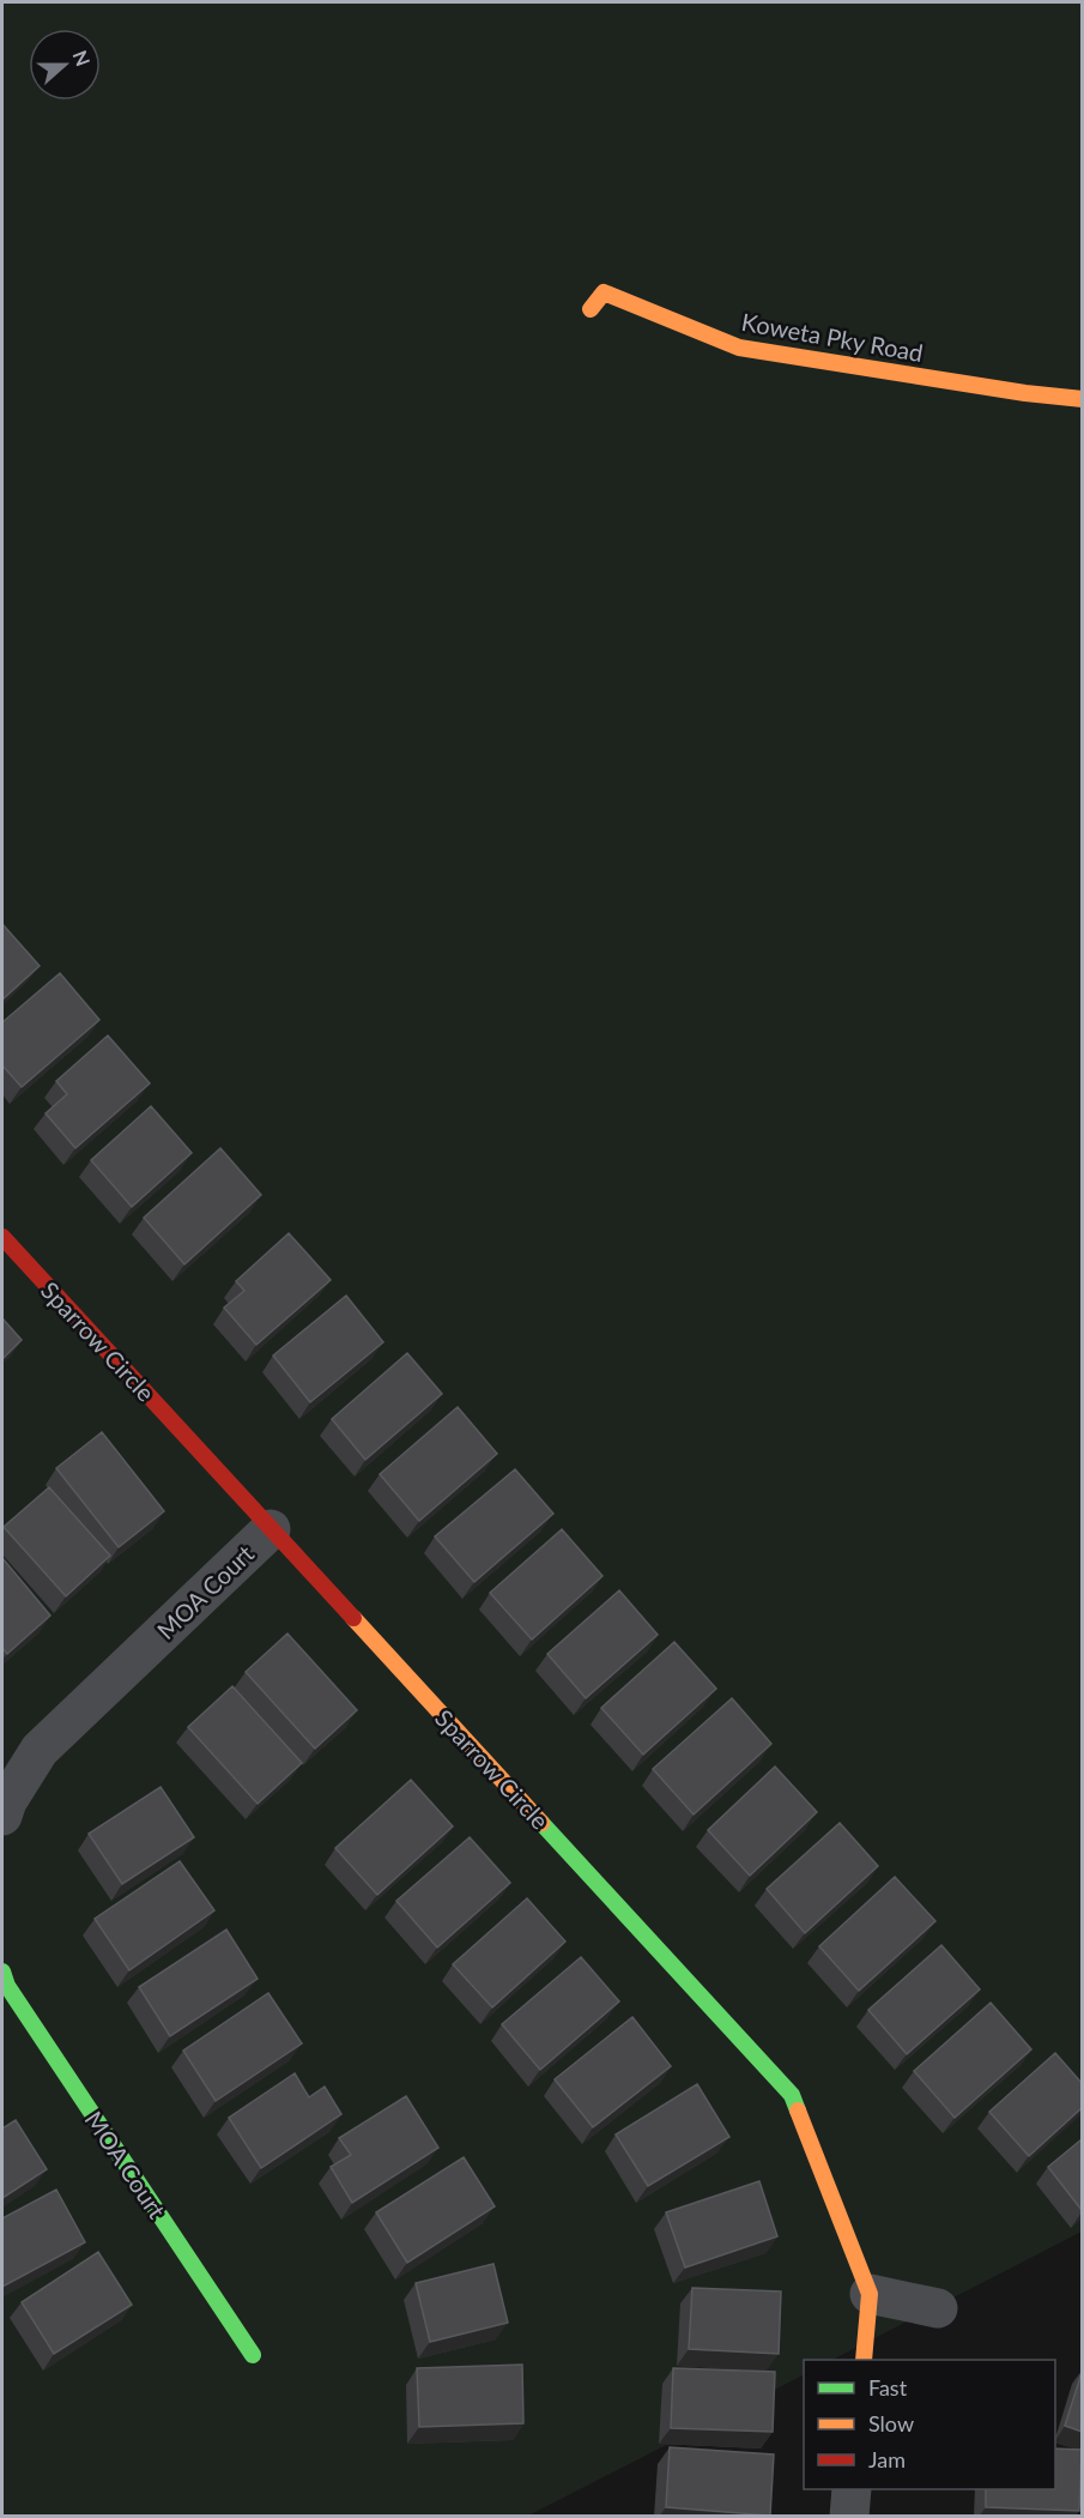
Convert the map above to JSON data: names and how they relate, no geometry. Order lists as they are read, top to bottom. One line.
{"streets":{"street":["Koweta Pky Road","Sparrow Circle","MOA Court"]},"crossings":[["Sparrow Circle","MOA Court"]],"legend":["Fast","Slow","Jam"],"north":"right"}
